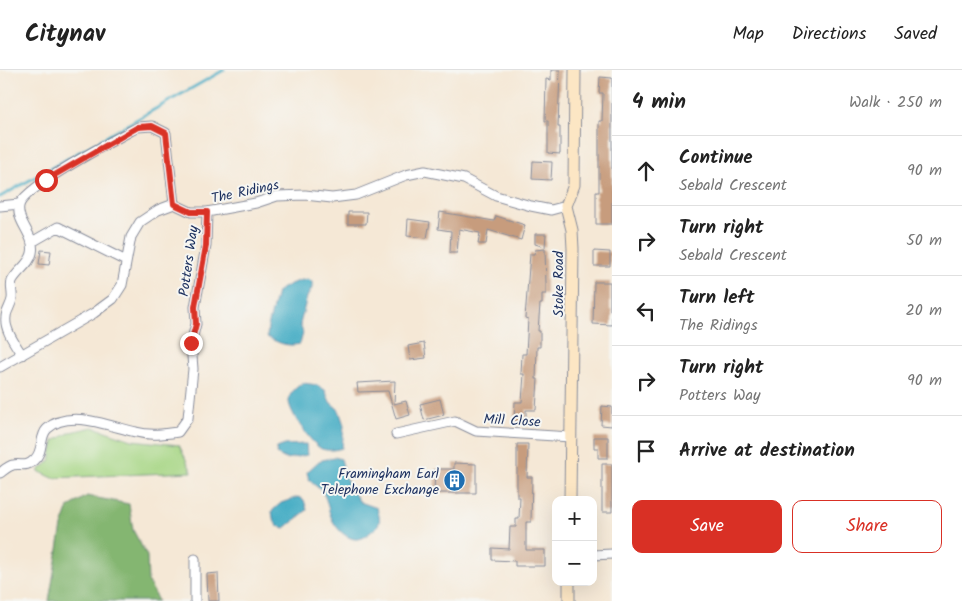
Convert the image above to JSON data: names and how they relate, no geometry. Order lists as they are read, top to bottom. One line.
{"streets":{"street":["The Ridings","Potters Way","Stoke Road","Mill Close"]},"crossings":[["The Ridings","Potters Way"],["The Ridings","Stoke Road"],["Stoke Road","Mill Close"]],"places":{"building":["Framingham Earl Telephone Exchange"]},"page":{"header":"Citynav","nav":["Map","Directions","Saved"],"heading":["4 min","Walk · 250 m"],"list":[["Continue","Sebald Crescent","90 m"],["Turn right","Sebald Crescent","50 m"],["Turn left","The Ridings","20 m"],["Turn right","Potters Way","90 m"],"Arrive at destination"],"buttons":["Save","Share"],"map_buttons":["+","−"]}}
